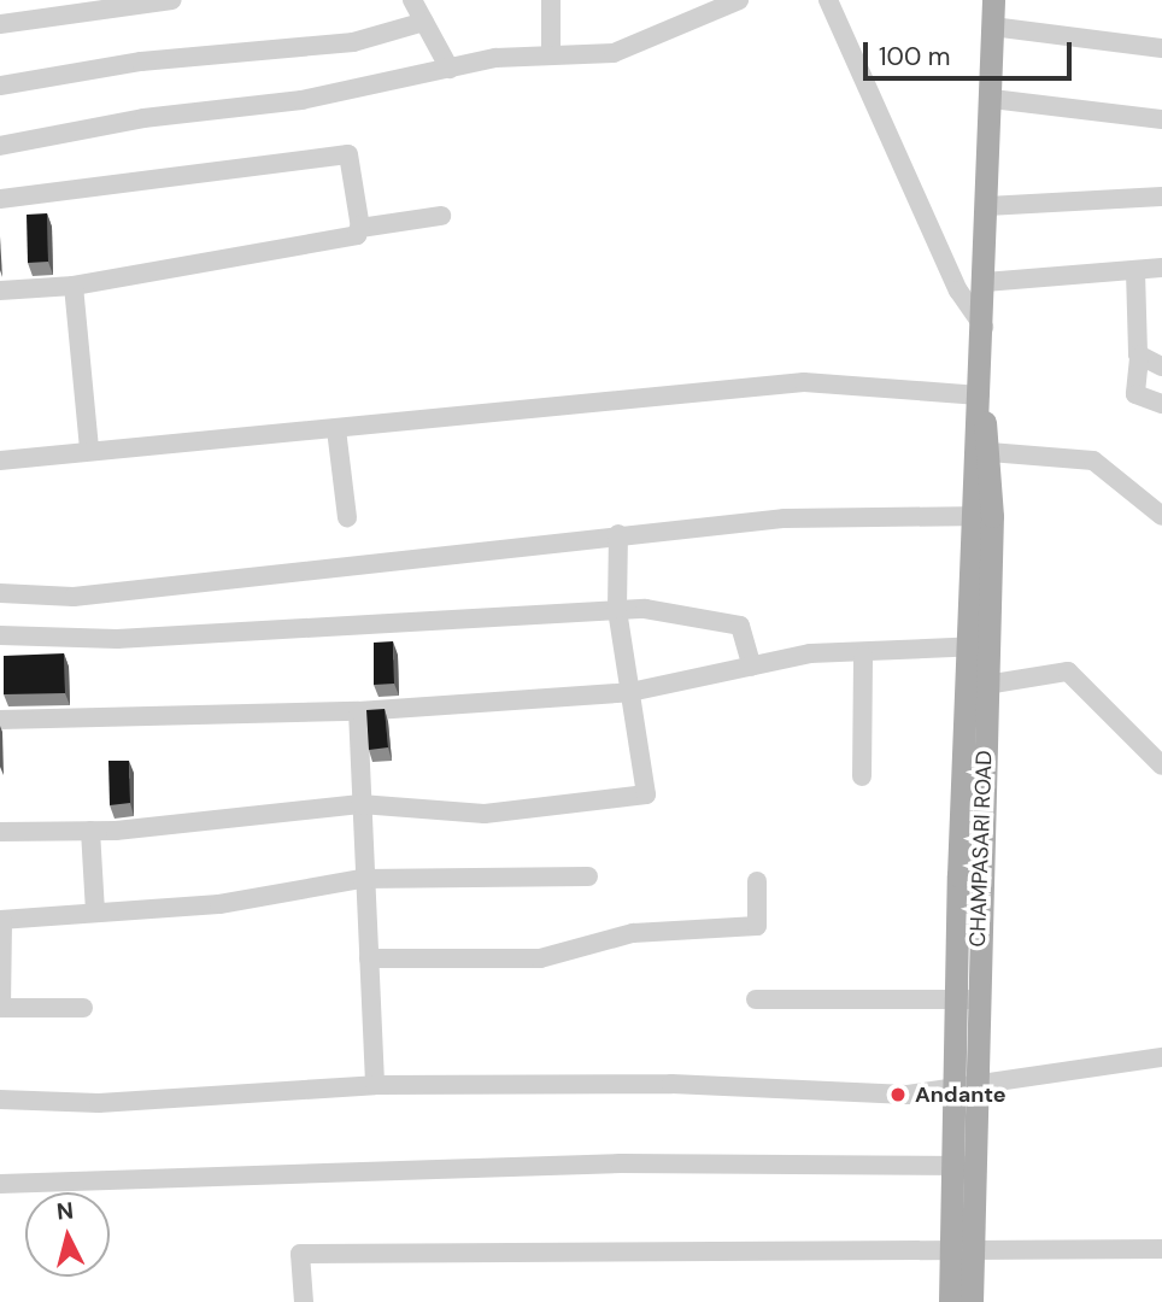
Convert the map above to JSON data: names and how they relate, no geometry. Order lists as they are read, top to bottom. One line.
{"streets":{"main road":["CHAMPASARI ROAD"]},"places":["Andante"],"scale_bar":"100 m","north":"top"}
